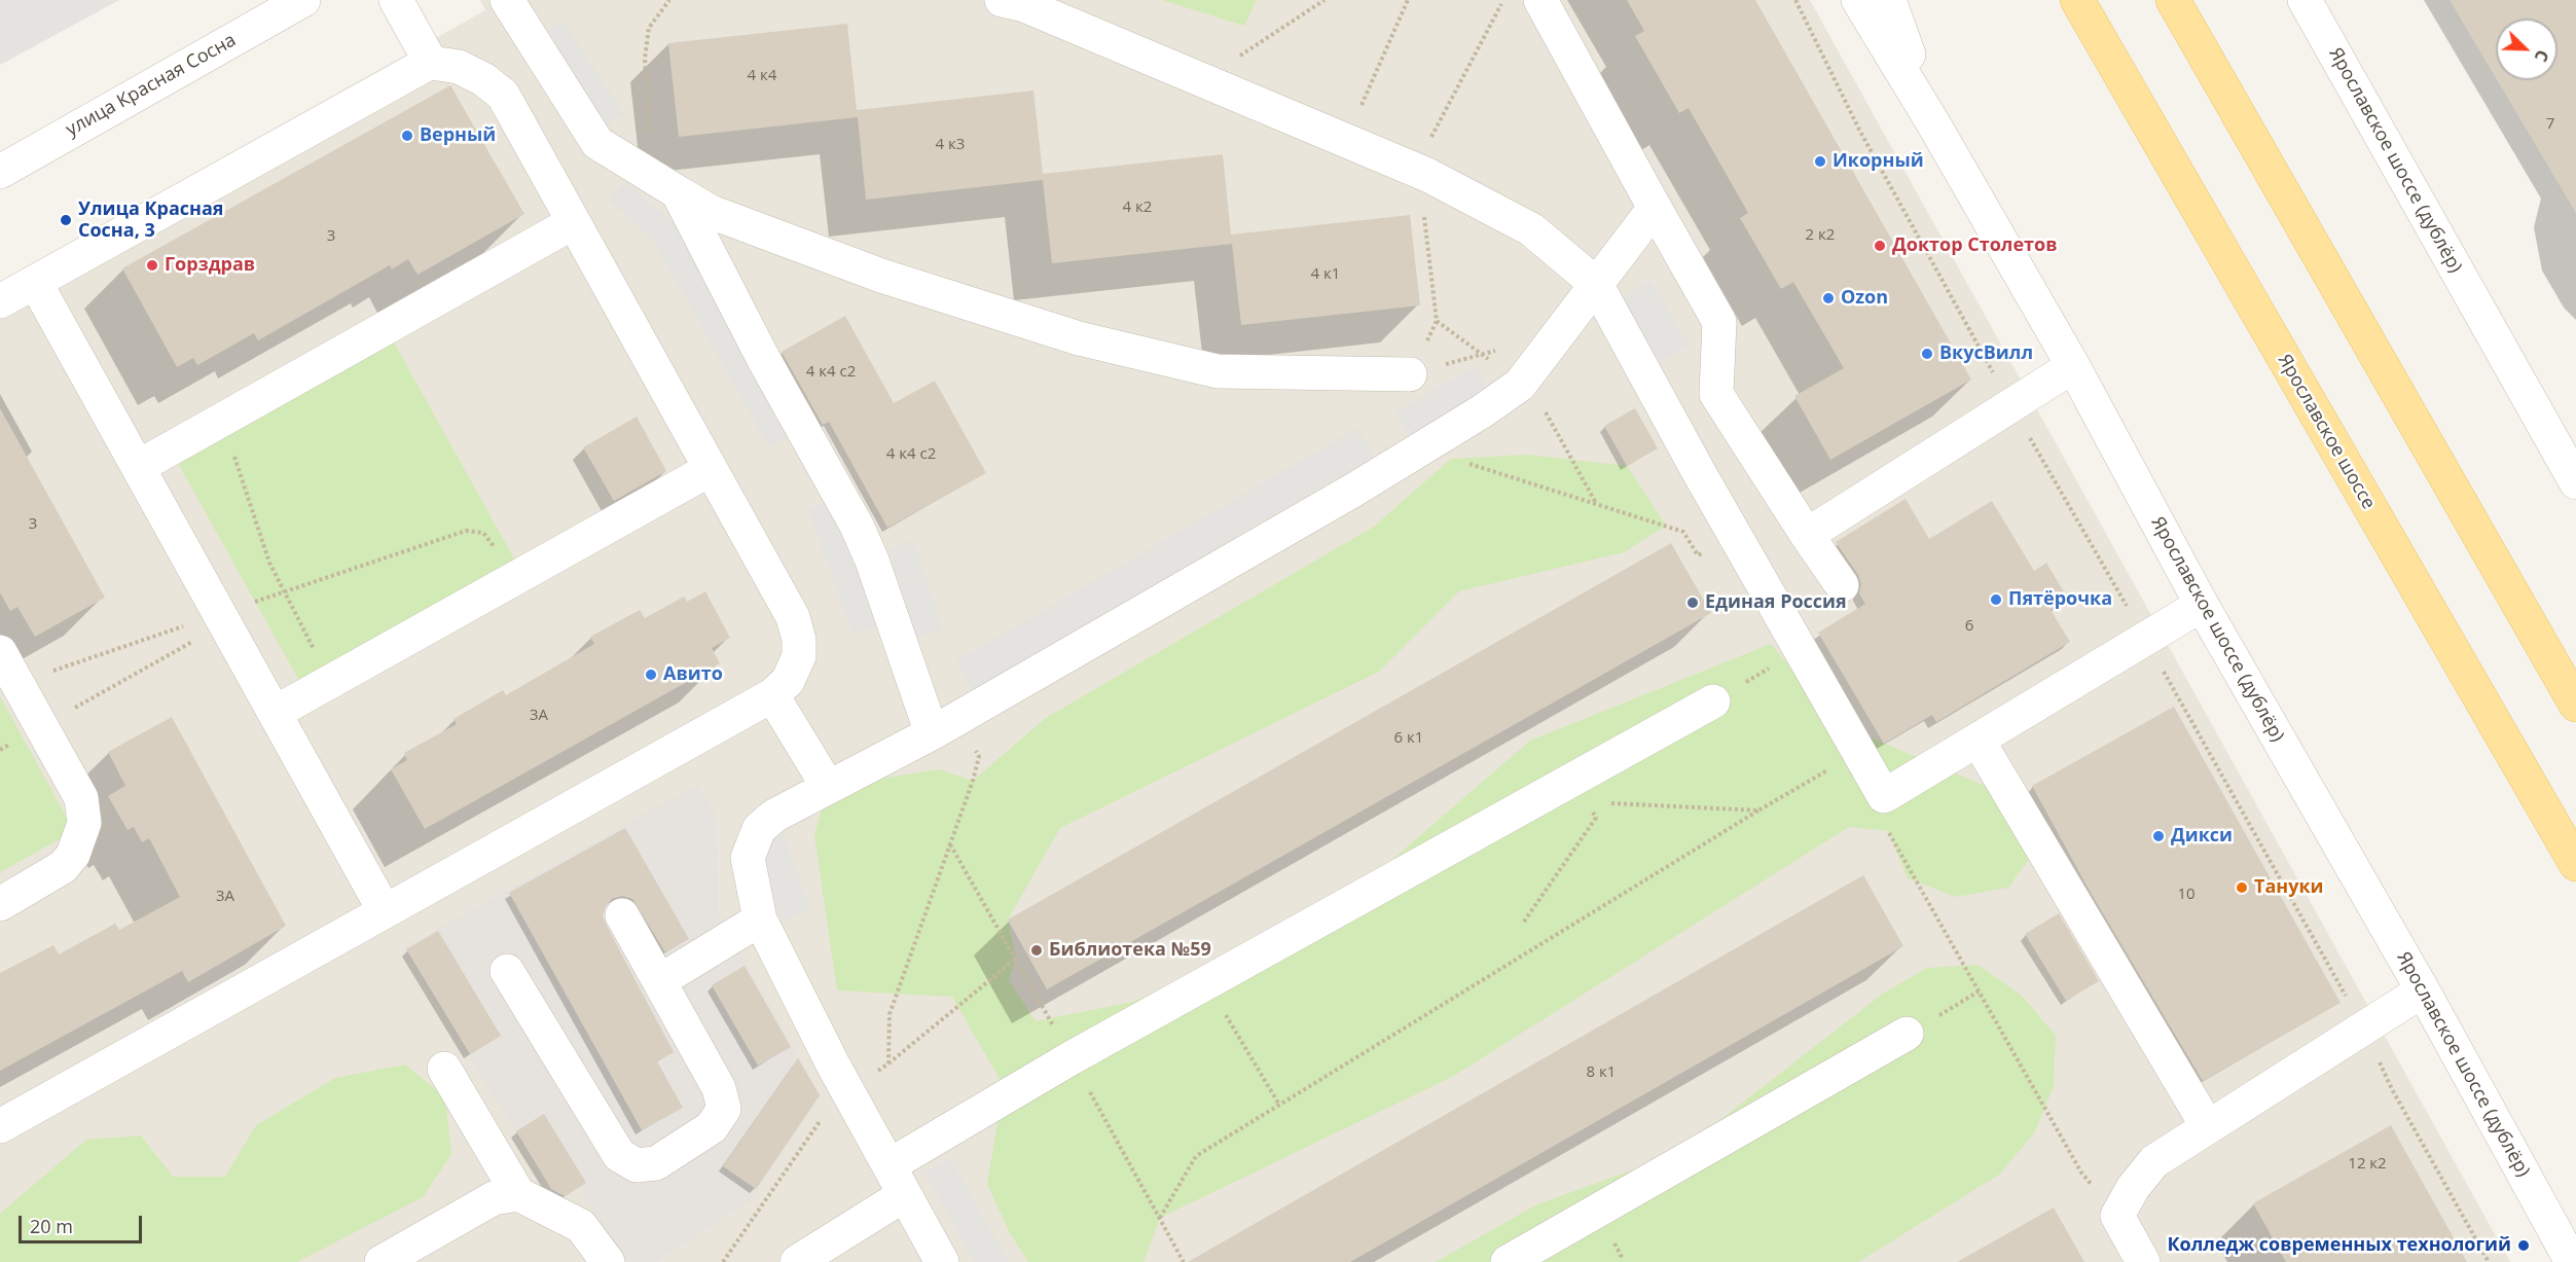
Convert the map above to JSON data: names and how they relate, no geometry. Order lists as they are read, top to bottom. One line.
{"streets":{"main road":["Ярославское шоссе"],"street":["улица Красная Сосна","Ярославское шоссе (дублёр)"]},"places":["Верный","Икорный","Улица Красная Сосна, 3","Доктор Столетов","Горздрав","Ozon","ВкусВилл","Пятёрочка","Единая Россия","Авито","Дикси","Тануки","Библиотека №59","Колледж современных технологий"],"house_numbers":["4 к4","7","4 к3","4 к2","2 к2","3","4 к1","4 к4 с2","4 к4 с2","3","6","3А","6 к1","10","3А","8 к1","12 к2"],"scale_bar":"20 m","north":"bottom right"}
